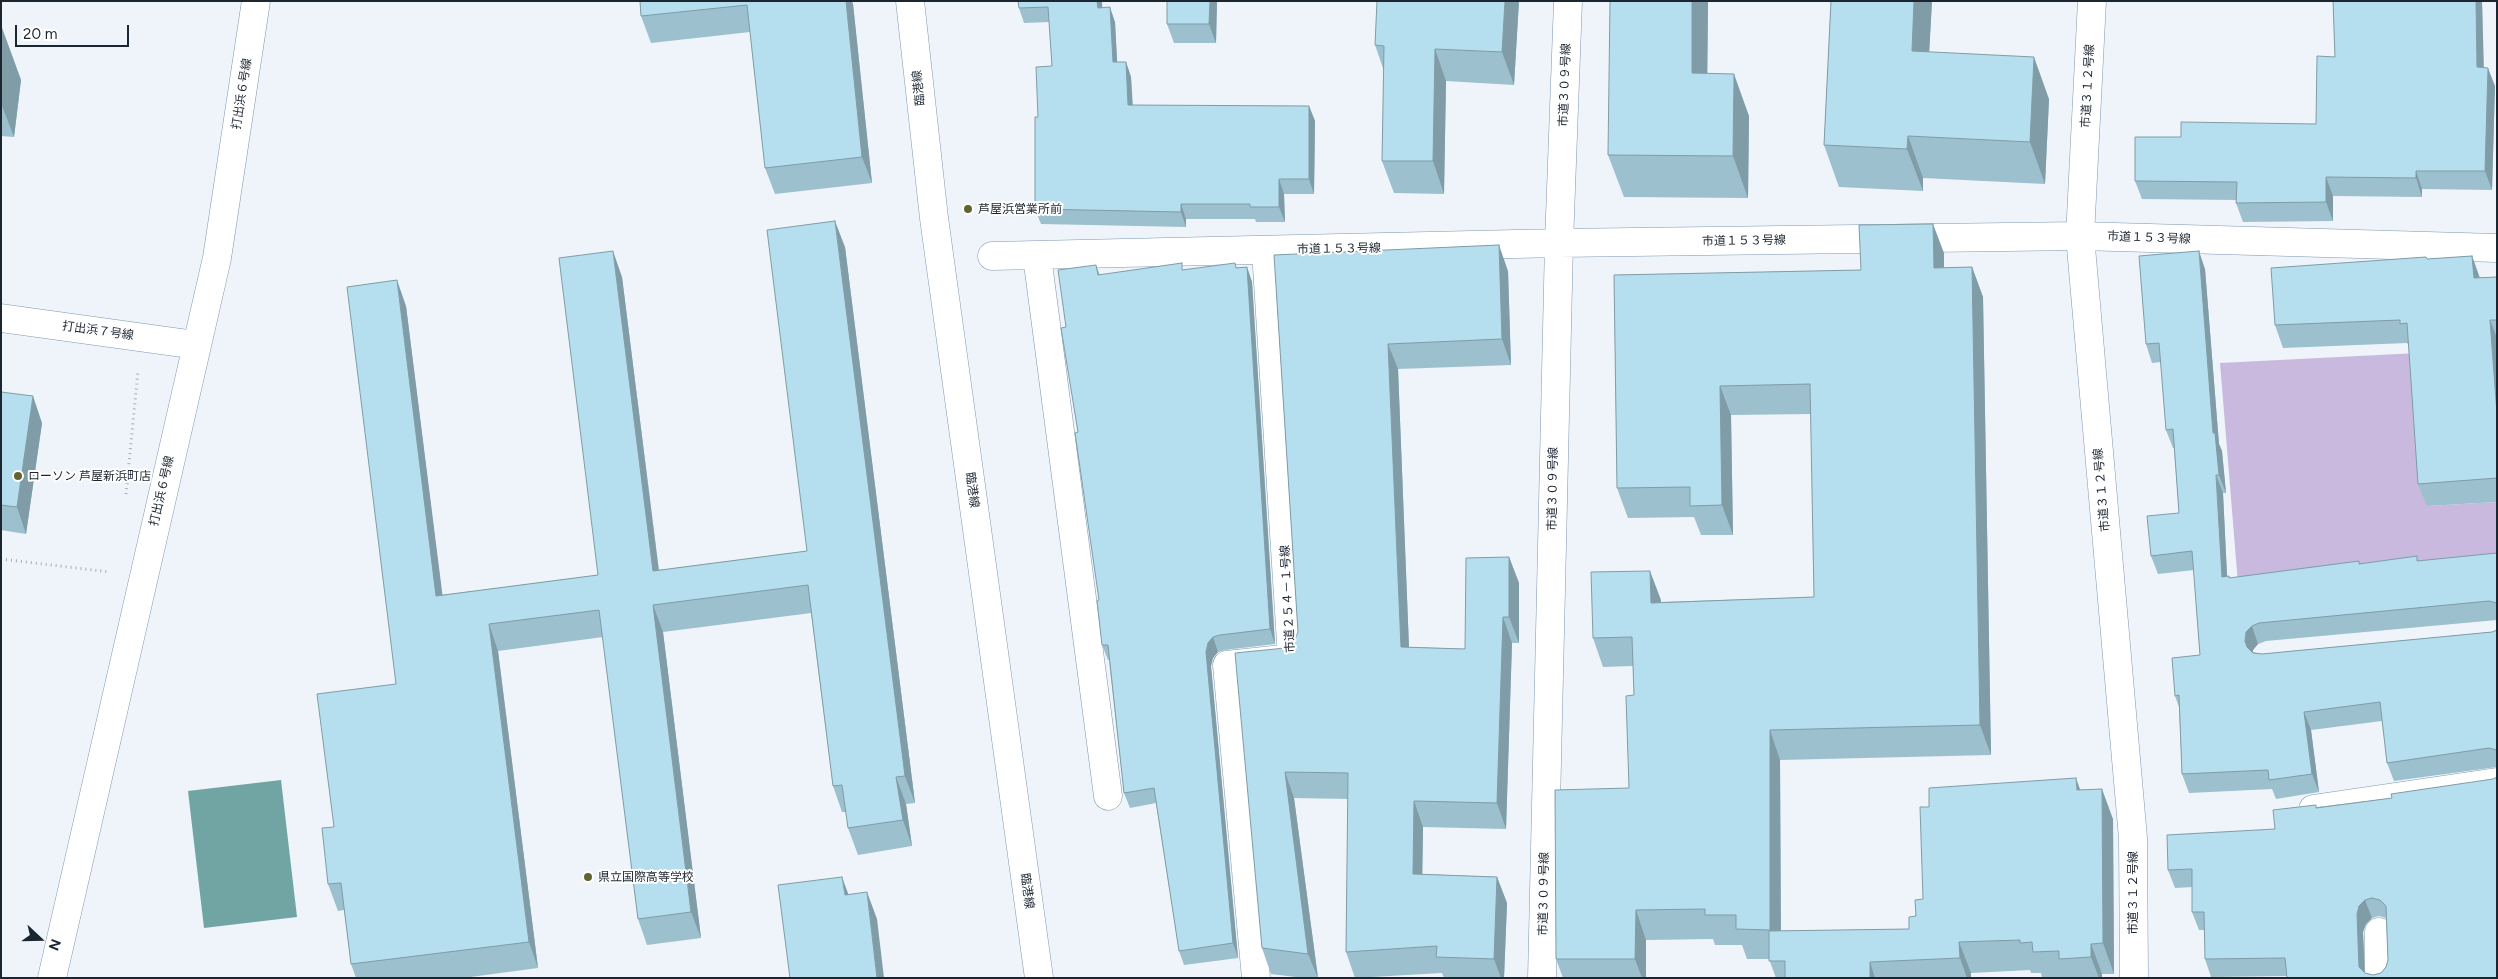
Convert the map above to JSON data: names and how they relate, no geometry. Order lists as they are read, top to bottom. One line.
{"streets":{"street":["市道３０９号線","市道３１２号線","臨港線","打出浜６号線","市道１５３号線","打出浜７号線","市道２５４－１号線"]},"crossings":[["市道３０９号線","市道１５３号線"],["市道３１２号線","市道１５３号線"],["打出浜６号線","打出浜７号線"],["市道１５３号線","市道２５４－１号線"]],"places":["芦屋浜営業所前","ローソン 芦屋新浜町店","県立国際高等学校"],"scale_bar":"20 m","north":"right"}
